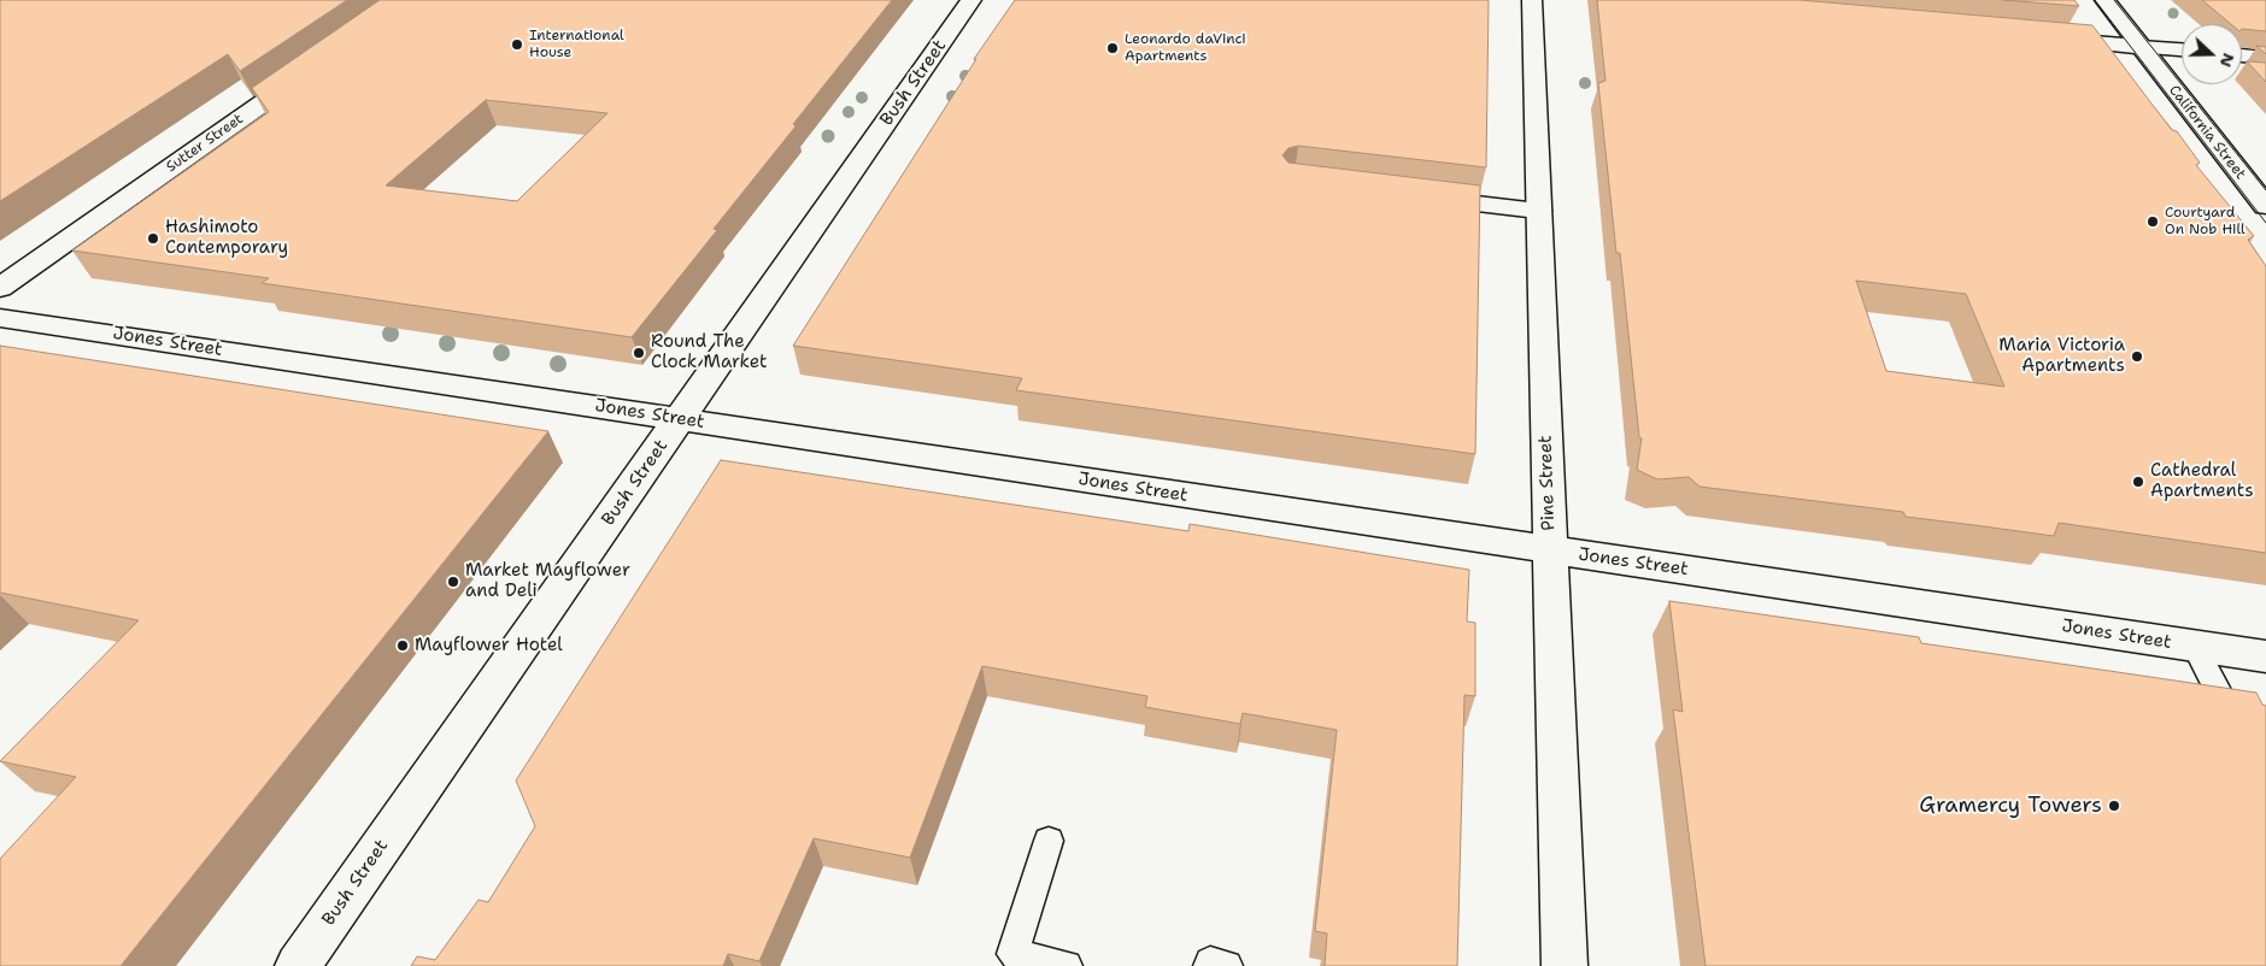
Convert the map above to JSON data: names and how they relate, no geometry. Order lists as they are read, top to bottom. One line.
{"streets":{"main road":["Bush Street","California Street","Sutter Street","Jones Street","Pine Street"]},"crossings":[["Bush Street","Jones Street"],["Jones Street","Pine Street"]],"places":["International House","Leonardo daVinci Apartments","Courtyard On Nob Hill","Hashimoto Contemporary","Round The Clock Market","Maria Victoria Apartments","Cathedral Apartments","Market Mayflower and Deli","Mayflower Hotel","Gramercy Towers"],"north":"right"}
